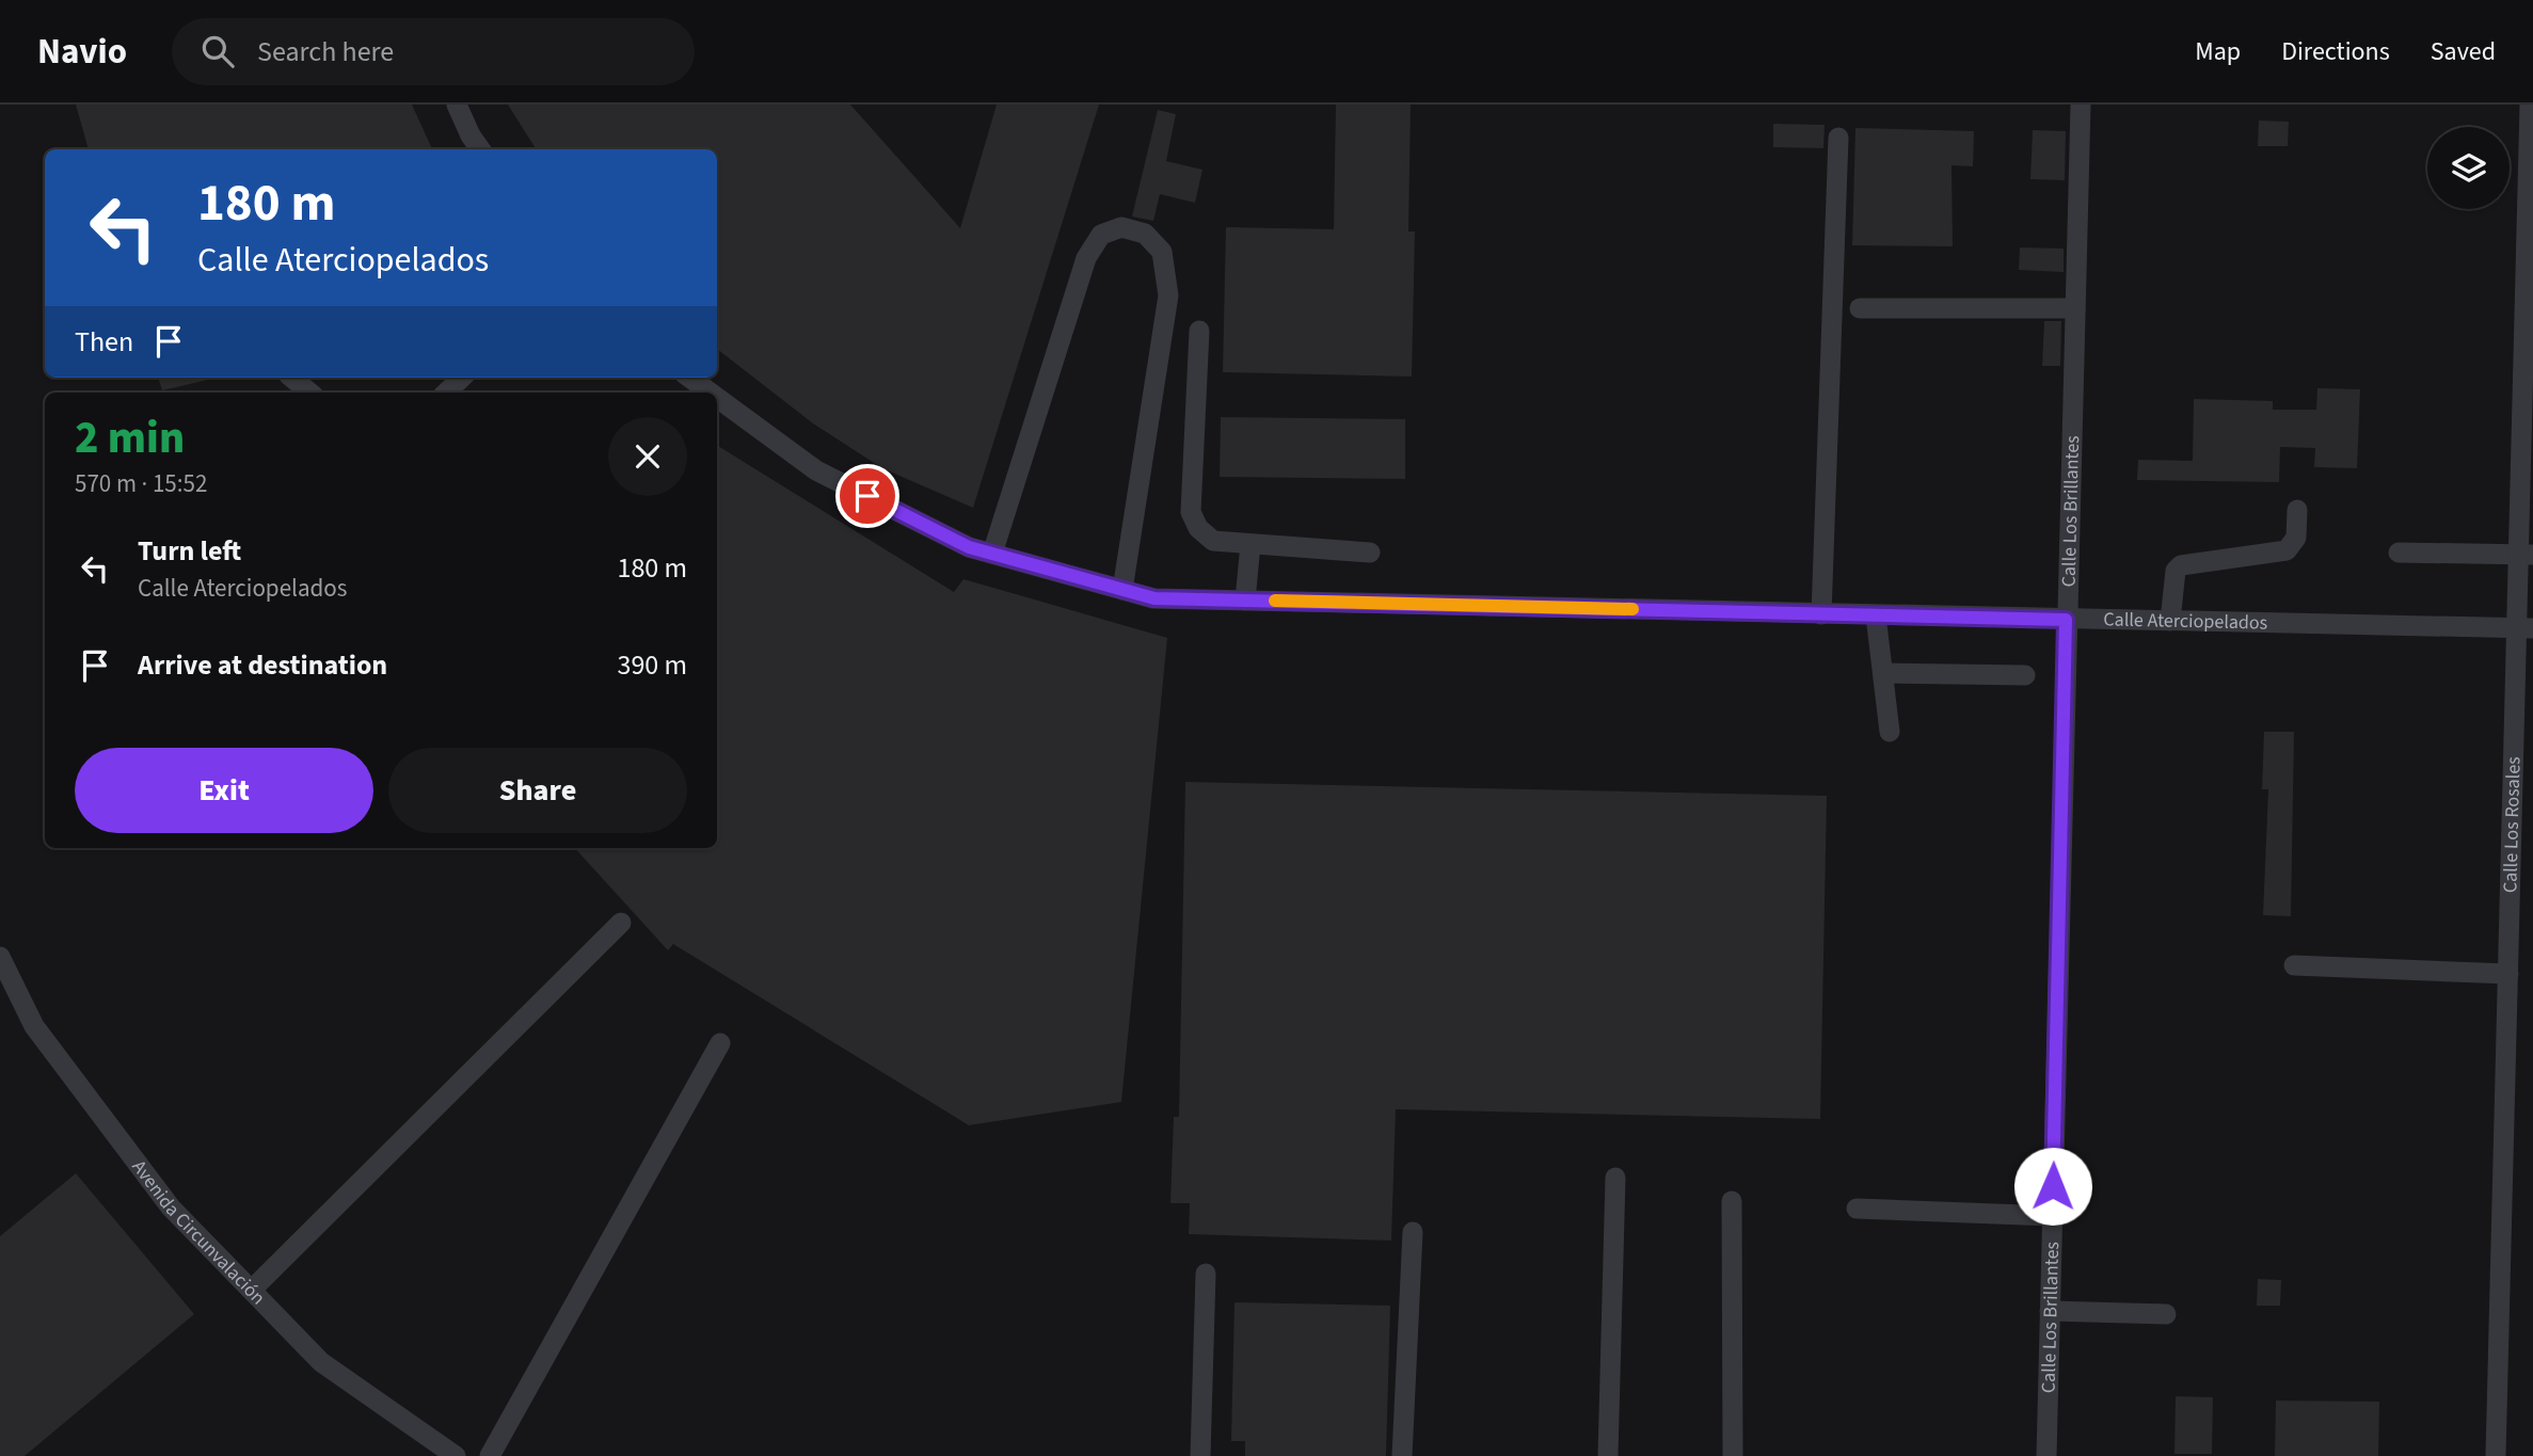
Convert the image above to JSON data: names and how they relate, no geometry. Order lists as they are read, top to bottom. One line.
{"streets":{"street":["Calle Los Brillantes","Calle Aterciopelados","Calle Los Rosales","Avenida Circunvalación"]},"crossings":[["Calle Los Brillantes","Calle Aterciopelados"],["Calle Aterciopelados","Calle Los Rosales"]],"page":{"header":"Navio","search":"Search here","nav":["Map","Directions","Saved"],"turn":["180 m","Calle Aterciopelados"],"then":"Then","heading":["2 min","570 m · 15:52"],"list":[{"name":"Turn left","note":"Calle Aterciopelados","value":"180 m"},{"name":"Arrive at destination","value":"390 m"}],"buttons":["Exit","Share"]}}
